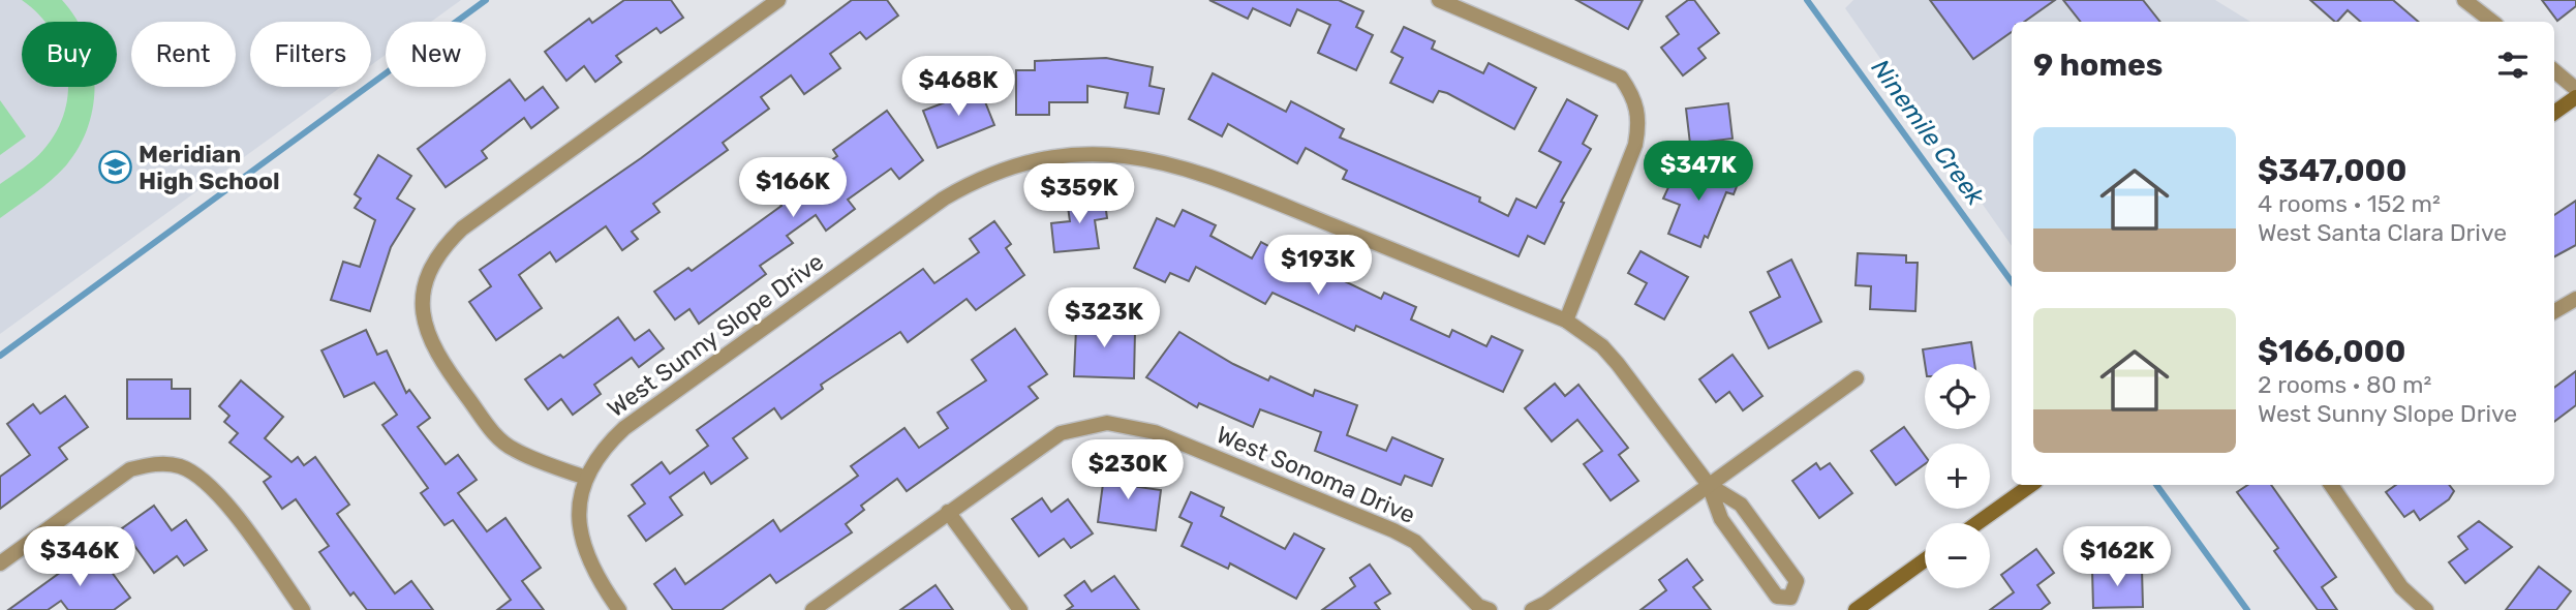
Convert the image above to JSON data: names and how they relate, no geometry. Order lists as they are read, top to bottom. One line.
{"streets":{"street":["West Sunny Slope Drive","West Sonoma Drive"]},"water":["Ninemile Creek"],"places":{"school or university":["Meridian High School"]},"page":{"chip":["Buy","Rent","Filters","New"],"heading":"9 homes","price":["$468K","$347K","$166K","$359K","$193K","$323K","$230K","$346K","$162K"],"list":[{"name":"$347,000","note":"4 rooms · 152 m² · West Santa Clara Drive"},{"name":"$166,000","note":"2 rooms · 80 m² · West Sunny Slope Drive"}],"map_buttons":["+","−"]}}
